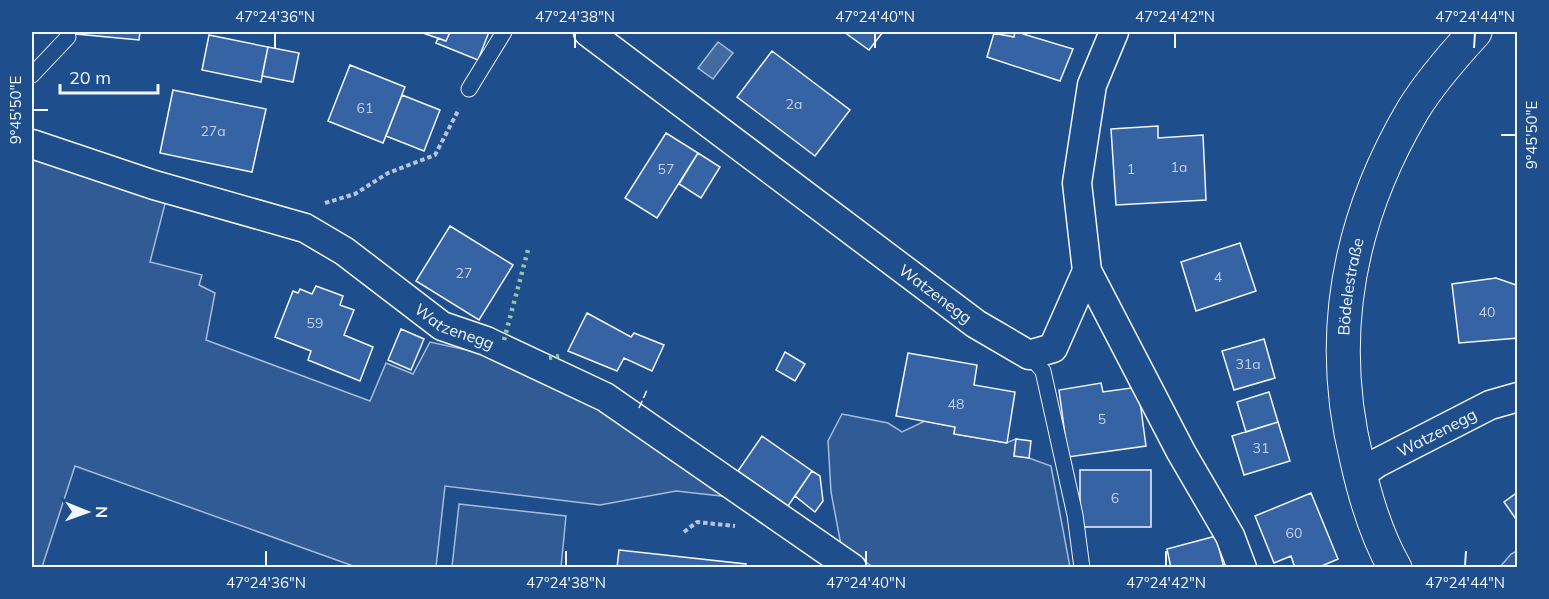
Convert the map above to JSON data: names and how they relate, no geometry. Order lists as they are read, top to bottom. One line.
{"streets":{"main road":["Bödelestraße"],"street":["Watzenegg"]},"crossings":[["Bödelestraße","Watzenegg"]],"house_numbers":["2a","61","27a","1a","57","1","27","4","40","59","31a","48","5","31","6","60"],"scale_bar":"20 m","north":"right","coordinates":["47°24'36\"N","47°24'38\"N","47°24'40\"N","47°24'42\"N","47°24'44\"N","9°45'50\"E"]}
